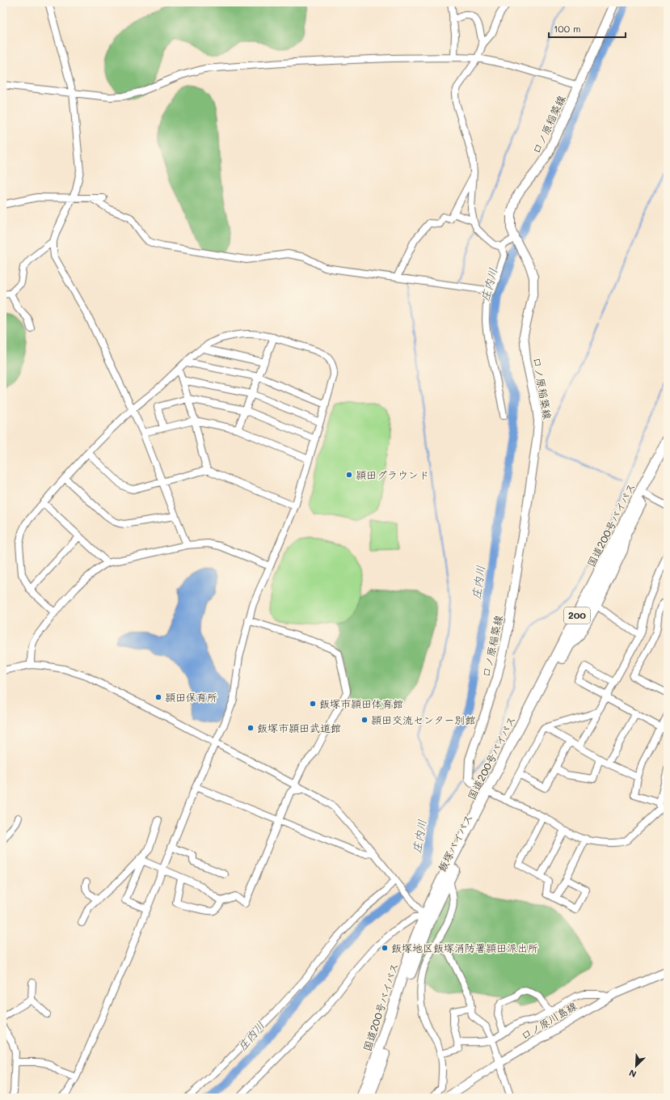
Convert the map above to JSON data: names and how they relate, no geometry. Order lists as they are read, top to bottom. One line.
{"streets":{"highway":["国道200号バイパス","200","飯塚バイパス"],"main road":["口ノ原稲築線","口ノ原川島線"]},"crossings":[["口ノ原稲築線","国道200号バイパス"],["口ノ原稲築線","飯塚バイパス"],["国道200号バイパス","飯塚バイパス"]],"water":["庄内川"],"places":["頴田グラウンド","頴田保育所","飯塚市頴田体育館","頴田交流センター別館","飯塚市頴田武道館","飯塚地区飯塚消防署頴田派出所"],"scale_bar":"100 m","north":"bottom left"}
